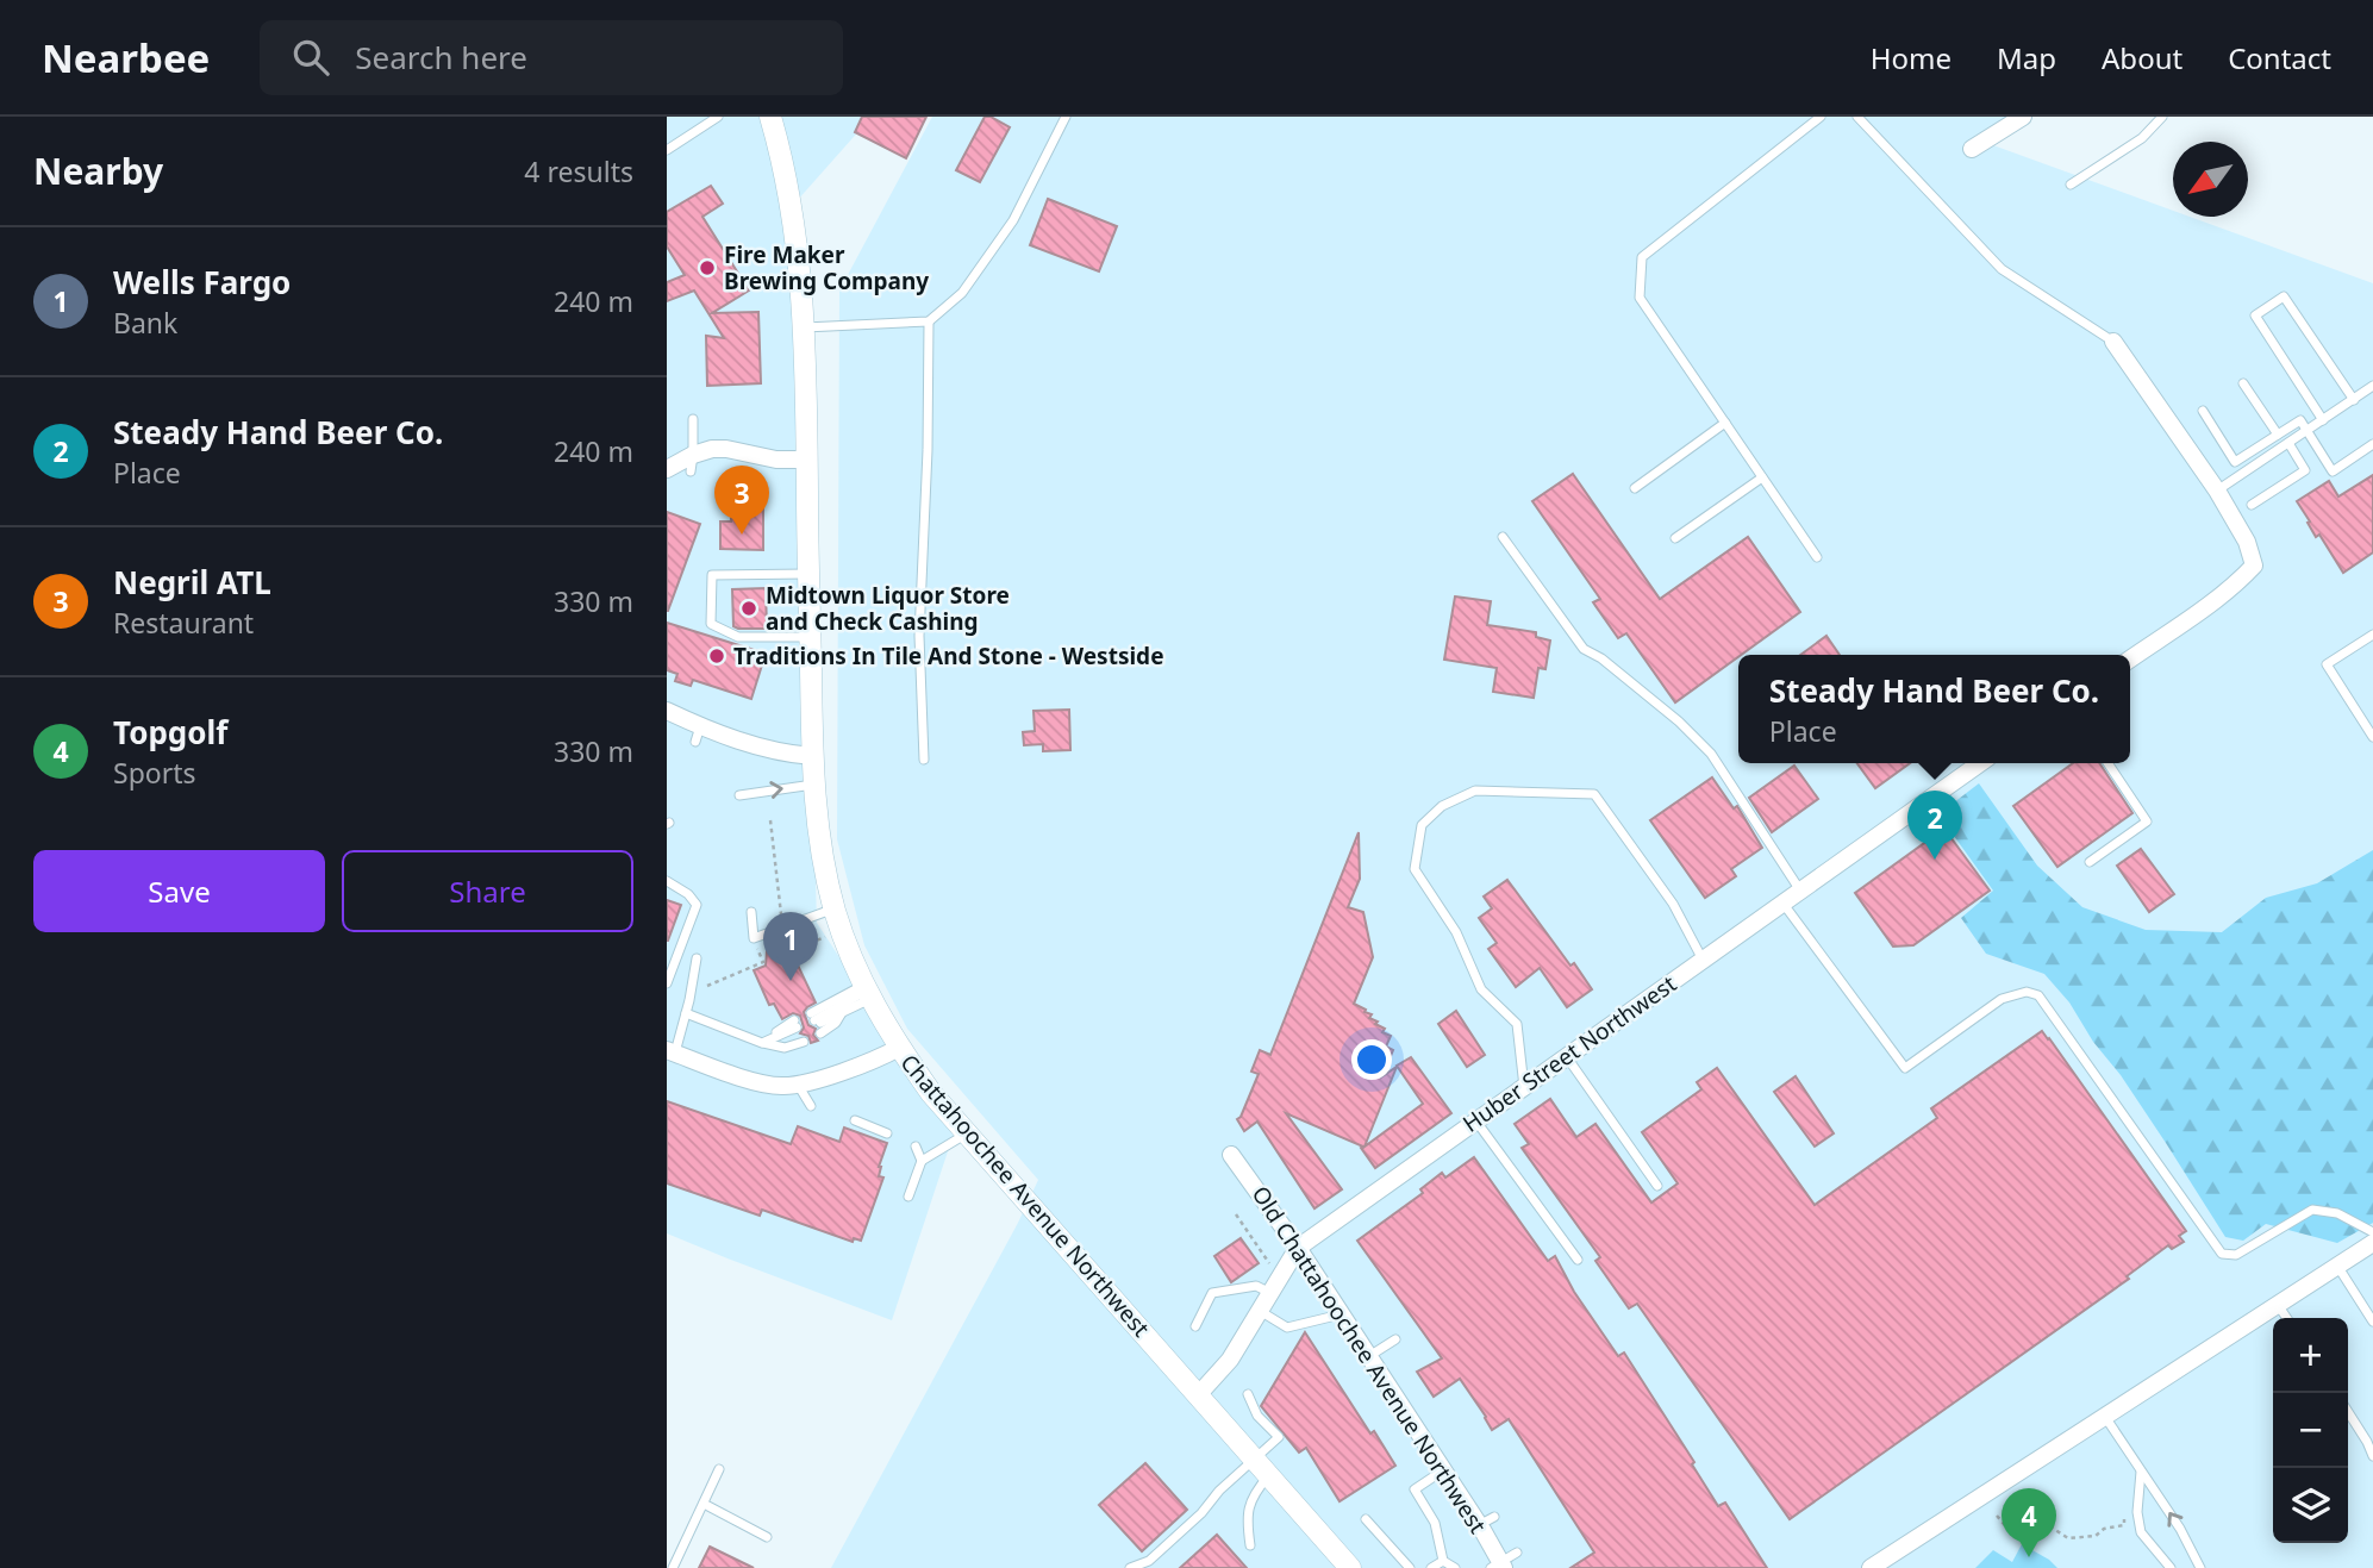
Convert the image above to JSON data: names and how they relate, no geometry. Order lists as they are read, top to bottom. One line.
{"streets":{"street":["Huber Street Northwest","Chattahoochee Avenue Northwest","Old Chattahoochee Avenue Northwest"]},"crossings":[["Huber Street Northwest","Chattahoochee Avenue Northwest"],["Huber Street Northwest","Old Chattahoochee Avenue Northwest"]],"places":["Fire Maker Brewing Company","Midtown Liquor Store and Check Cashing","Traditions In Tile And Stone - Westside"],"north":"bottom left","page":{"header":"Nearbee","search":"Search here","nav":["Home","Map","About","Contact"],"heading":["Nearby","4 results"],"list":[{"mark":"1","name":"Wells Fargo","note":"Bank","value":"240 m"},{"mark":"2","name":"Steady Hand Beer Co.","note":"Place","value":"240 m"},{"mark":"3","name":"Negril ATL","note":"Restaurant","value":"330 m"},{"mark":"4","name":"Topgolf","note":"Sports","value":"330 m"}],"pins":["3","2","1","4"],"popup":["Steady Hand Beer Co.","Place"],"buttons":["Save","Share"],"map_buttons":["+","−"]}}
